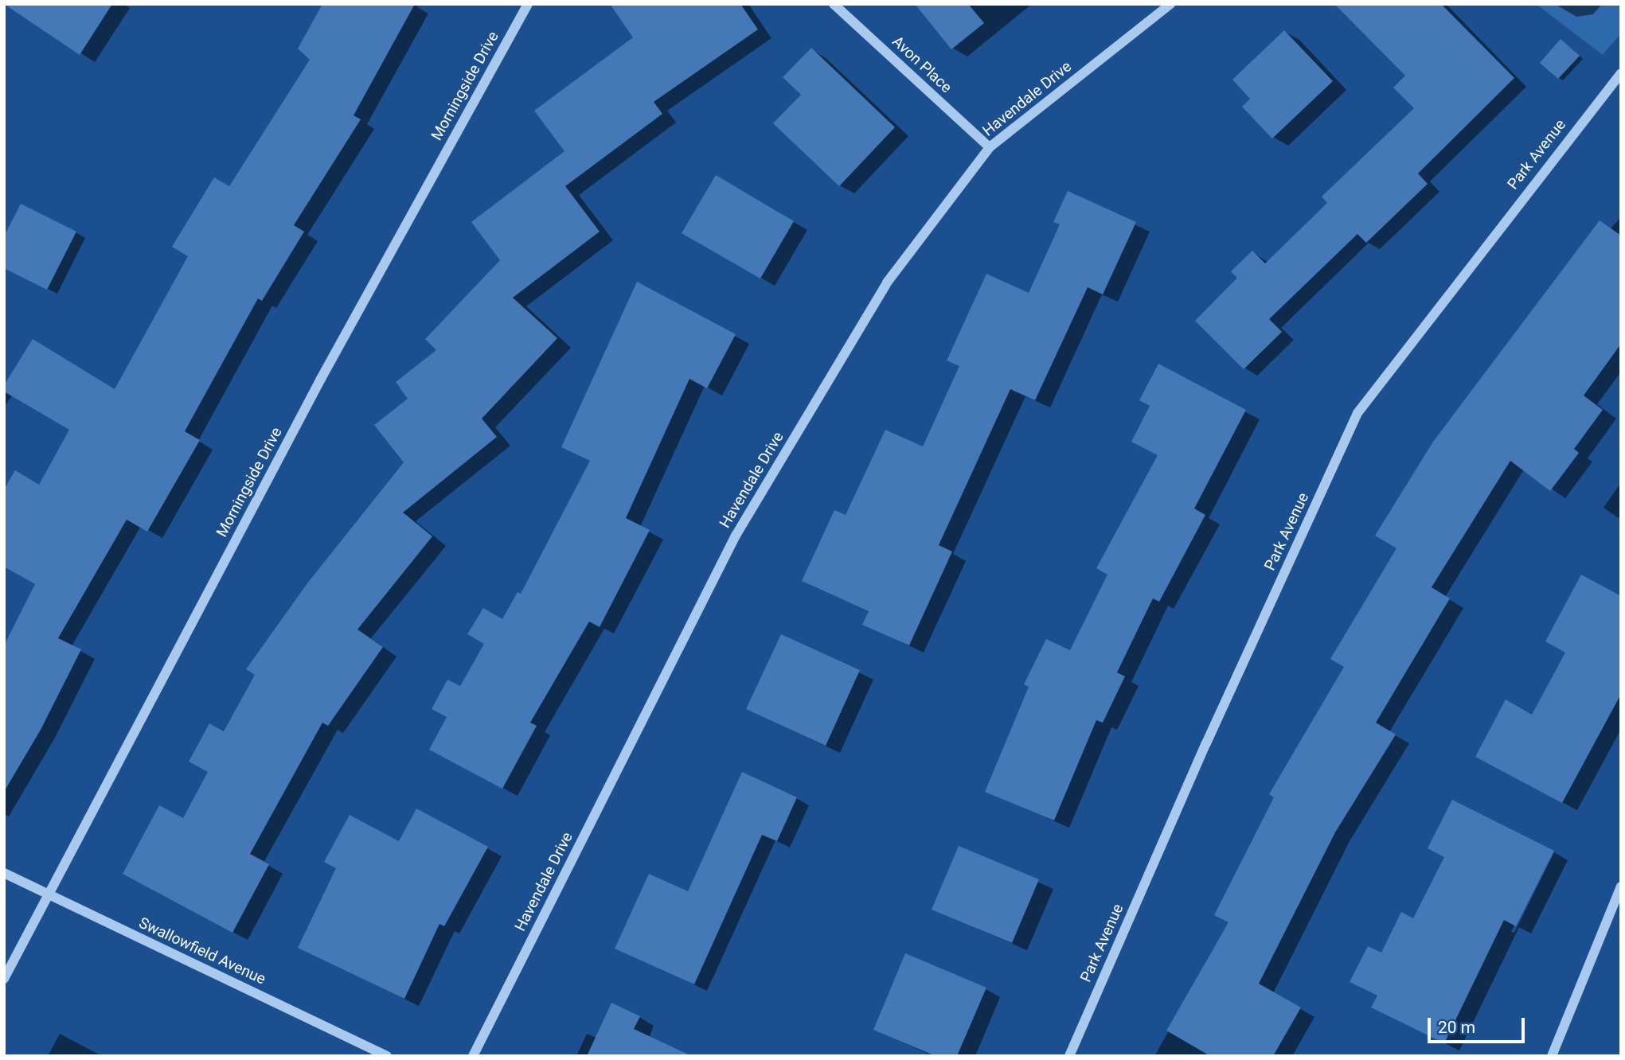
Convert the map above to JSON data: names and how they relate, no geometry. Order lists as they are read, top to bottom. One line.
{"streets":{"street":["Avon Place","Morningside Drive","Havendale Drive","Park Avenue","Swallowfield Avenue"]},"crossings":[["Avon Place","Havendale Drive"],["Morningside Drive","Swallowfield Avenue"]],"scale_bar":"20 m"}
